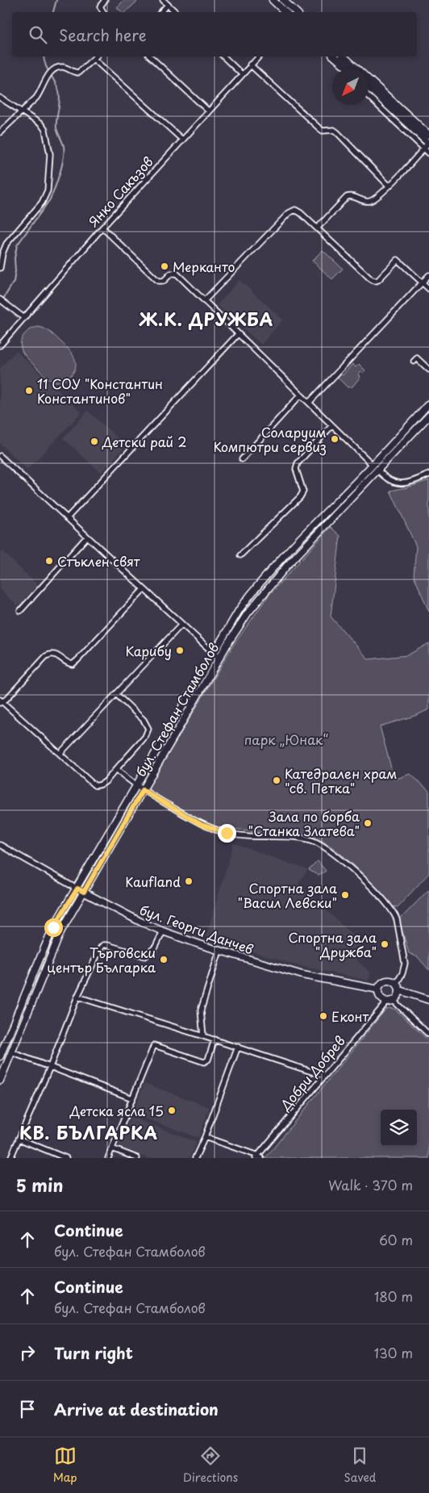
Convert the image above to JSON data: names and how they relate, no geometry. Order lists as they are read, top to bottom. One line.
{"streets":{"main road":["бул. Стефан Стамболов","бул. Георги Данчев"],"street":["Янко Сакъзов","Добри Добрев"]},"crossings":[["бул. Стефан Стамболов","бул. Георги Данчев"],["бул. Георги Данчев","Добри Добрев"]],"districts":["Ж.К. ДРУЖБА","КВ. БЪЛГАРКА"],"parks":["парк „Юнак“"],"places":["Мерканто","11 СОУ \"Константин Константинов\"","Соларуим Компютри сервиз","Детски рай 2","Стъклен свят","Карибу","Катедрален храм \"св. Петка\"","Зала по борба \"Станка Златева\"","Kaufland","Спортна зала \"Васил Левски\"","Спортна зала \"Дружба\"","Търговски център Българка","Еконт","Детска ясла 15"],"north":"bottom left","page":{"search":"Search here","heading":["5 min","Walk · 370 m"],"list":[["Continue","бул. Стефан Стамболов","60 m"],["Continue","бул. Стефан Стамболов","180 m"],["Turn right","130 m"],"Arrive at destination"],"nav":["Map","Directions","Saved"]}}
